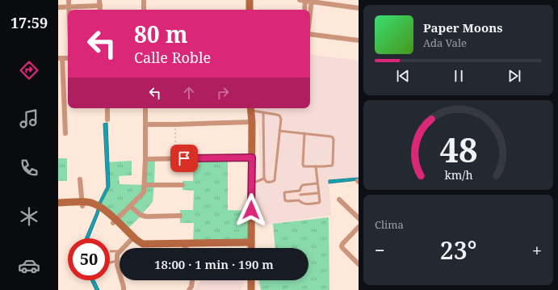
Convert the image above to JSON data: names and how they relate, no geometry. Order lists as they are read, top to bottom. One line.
{"page":{"tabs":"17:59","turn":["80 m","Calle Roble"],"song":["Paper Moons","Ada Vale"],"tile":"Clima","heat":["−","23°","+"],"limit":"50","trip":"18:00 · 1 min · 190 m","gauge":["48","km/h"]}}
